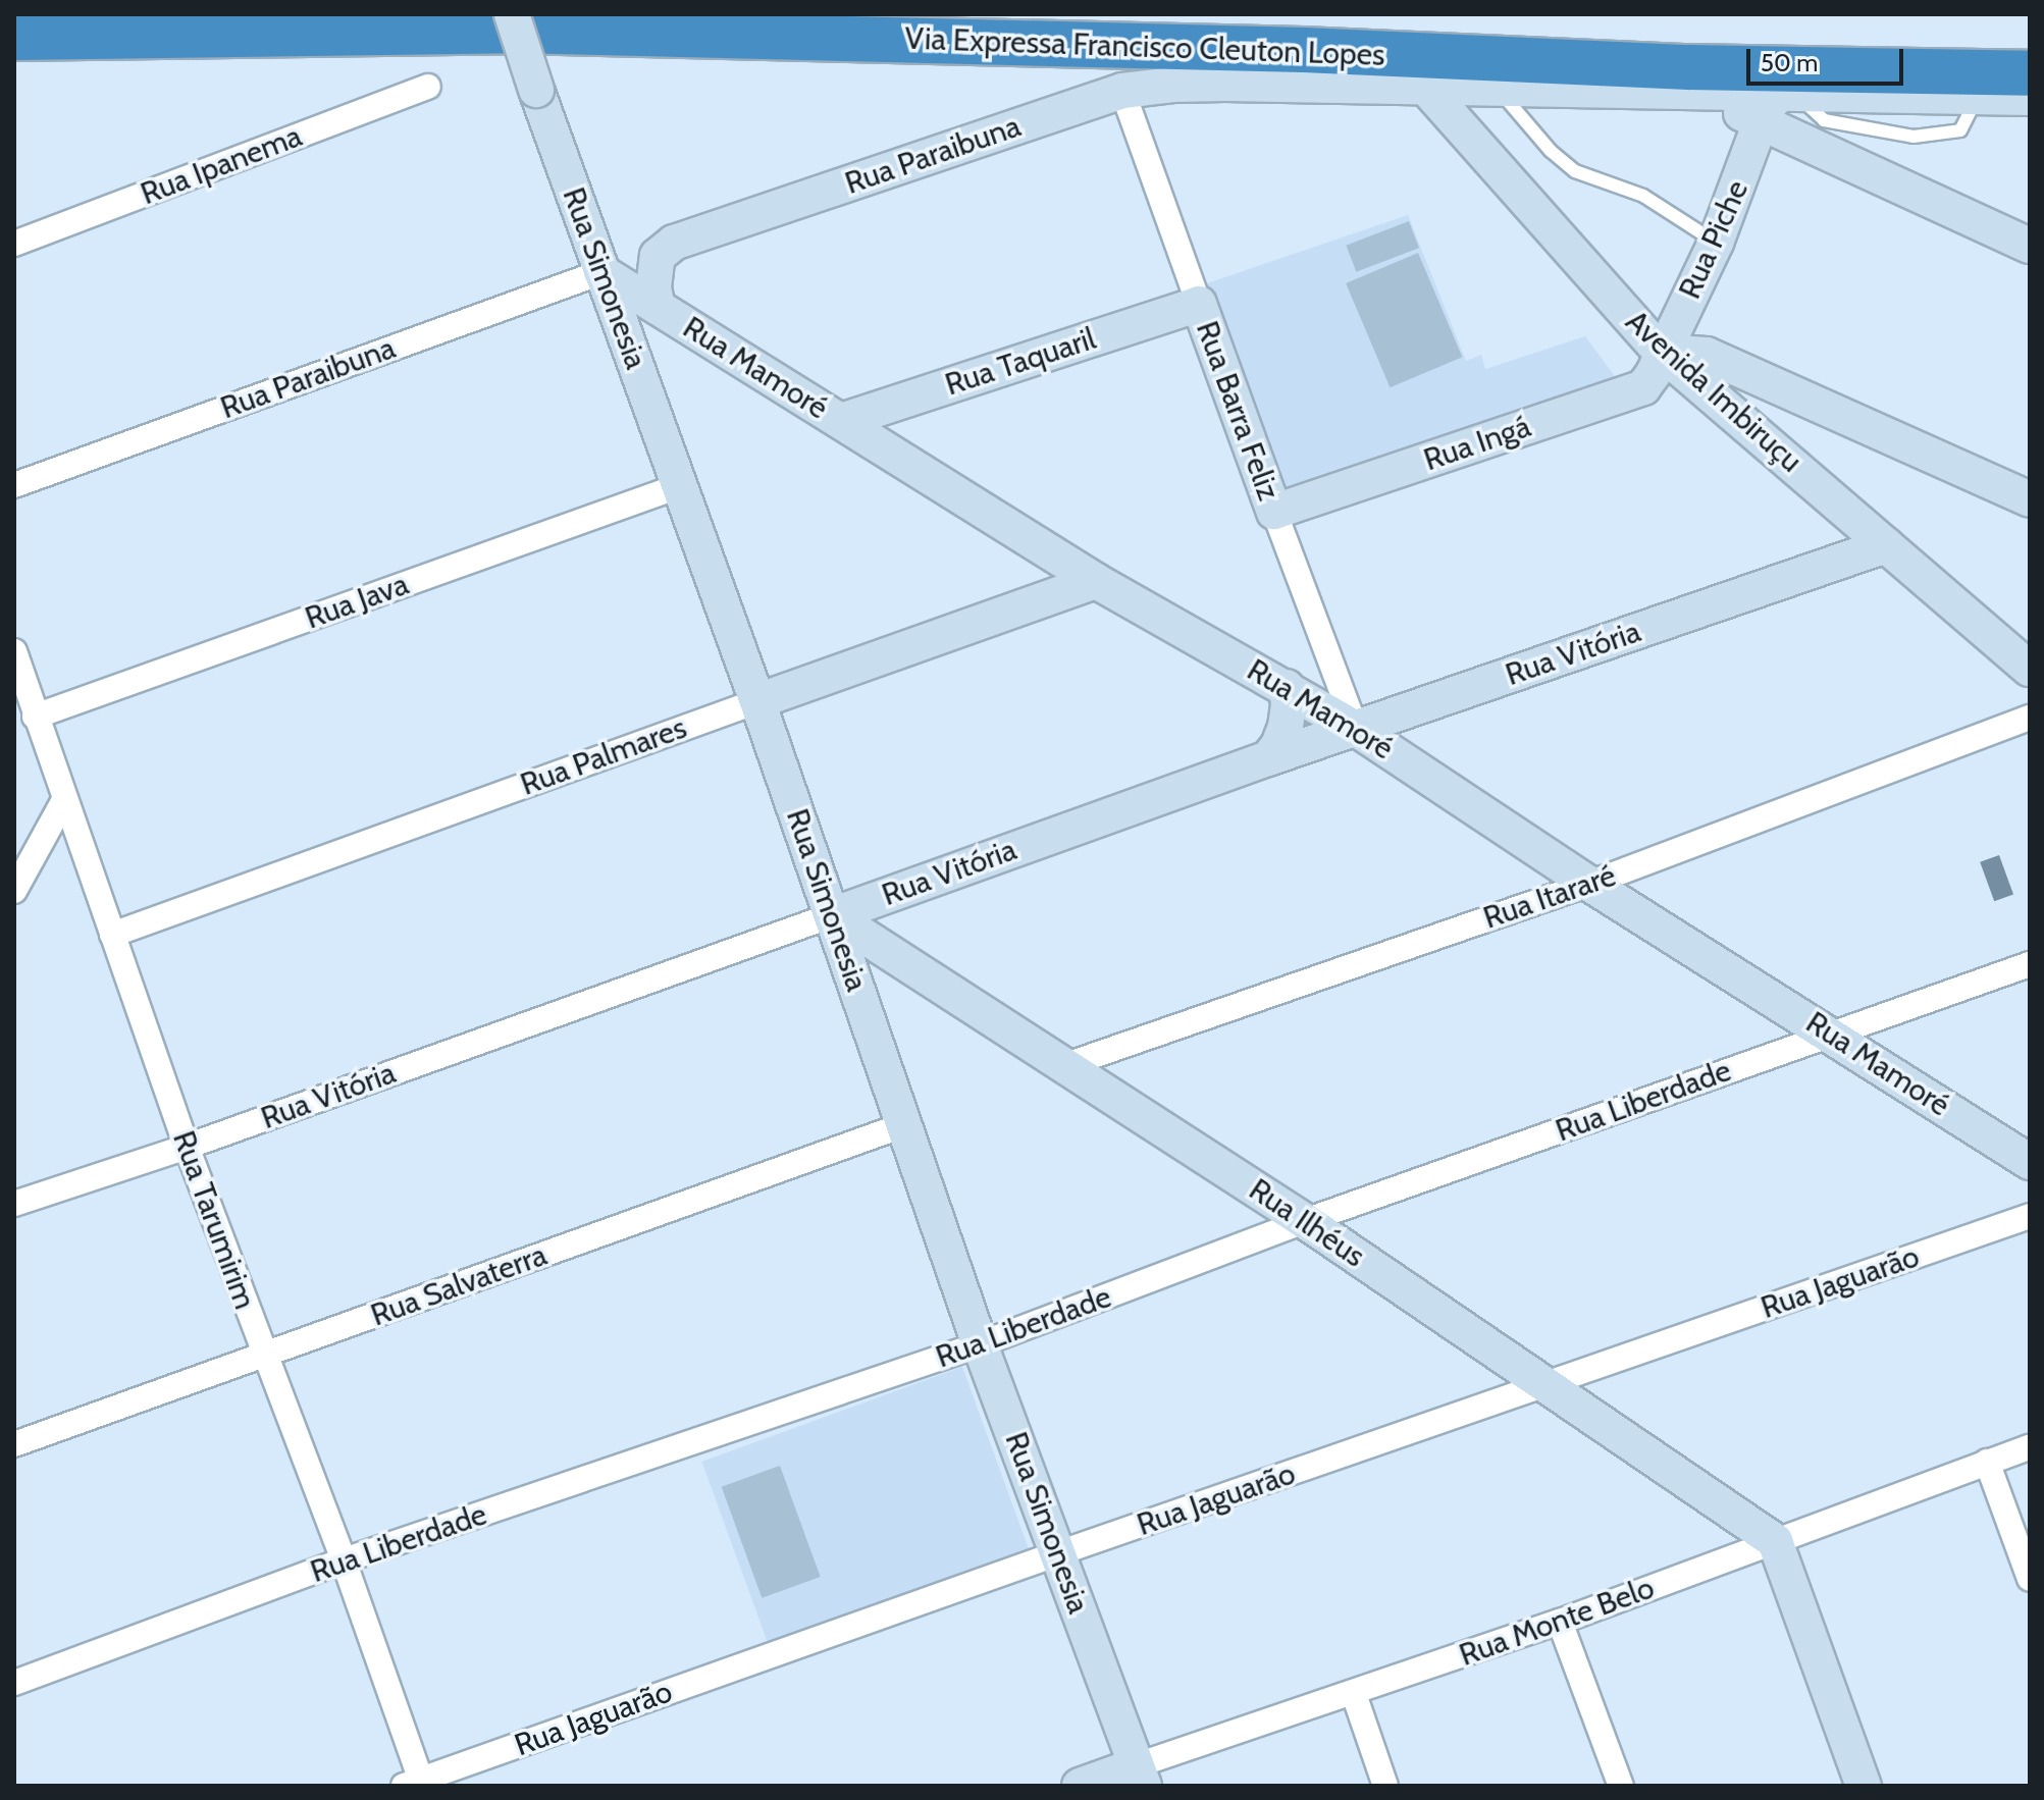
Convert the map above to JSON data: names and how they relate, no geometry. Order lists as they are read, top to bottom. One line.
{"streets":{"highway":["Via Expressa Francisco Cleuton Lopes"],"street":["Rua Paraibuna","Rua Ipanema","Rua Piche","Rua Simonesia","Rua Taquaril","Rua Mamoré","Avenida Imbiruçu","Rua Barra Feliz","Rua Ingá","Rua Java","Rua Vitória","Rua Palmares","Rua Itararé","Rua Liberdade","Rua Tarumirim","Rua Ilhéus","Rua Jaguarão","Rua Salvaterra","Rua Monte Belo"]},"crossings":[["Rua Paraibuna","Rua Simonesia"],["Rua Paraibuna","Rua Mamoré"],["Rua Paraibuna","Rua Barra Feliz"],["Rua Piche","Avenida Imbiruçu"],["Rua Piche","Rua Ingá"],["Rua Simonesia","Rua Mamoré"],["Rua Simonesia","Rua Java"],["Rua Simonesia","Rua Vitória"],["Rua Simonesia","Rua Palmares"],["Rua Simonesia","Rua Liberdade"],["Rua Simonesia","Rua Ilhéus"],["Rua Simonesia","Rua Jaguarão"],["Rua Simonesia","Rua Salvaterra"],["Rua Simonesia","Rua Monte Belo"],["Rua Taquaril","Rua Mamoré"],["Rua Taquaril","Rua Barra Feliz"],["Rua Mamoré","Rua Barra Feliz"],["Rua Mamoré","Rua Vitória"],["Rua Mamoré","Rua Palmares"],["Rua Mamoré","Rua Itararé"],["Rua Mamoré","Rua Liberdade"],["Avenida Imbiruçu","Rua Ingá"],["Avenida Imbiruçu","Rua Vitória"],["Rua Barra Feliz","Rua Ingá"],["Rua Barra Feliz","Rua Vitória"],["Rua Java","Rua Tarumirim"],["Rua Vitória","Rua Tarumirim"],["Rua Palmares","Rua Tarumirim"],["Rua Itararé","Rua Ilhéus"],["Rua Liberdade","Rua Tarumirim"],["Rua Liberdade","Rua Ilhéus"],["Rua Tarumirim","Rua Jaguarão"],["Rua Tarumirim","Rua Salvaterra"],["Rua Ilhéus","Rua Jaguarão"],["Rua Ilhéus","Rua Monte Belo"]],"scale_bar":"50 m"}
